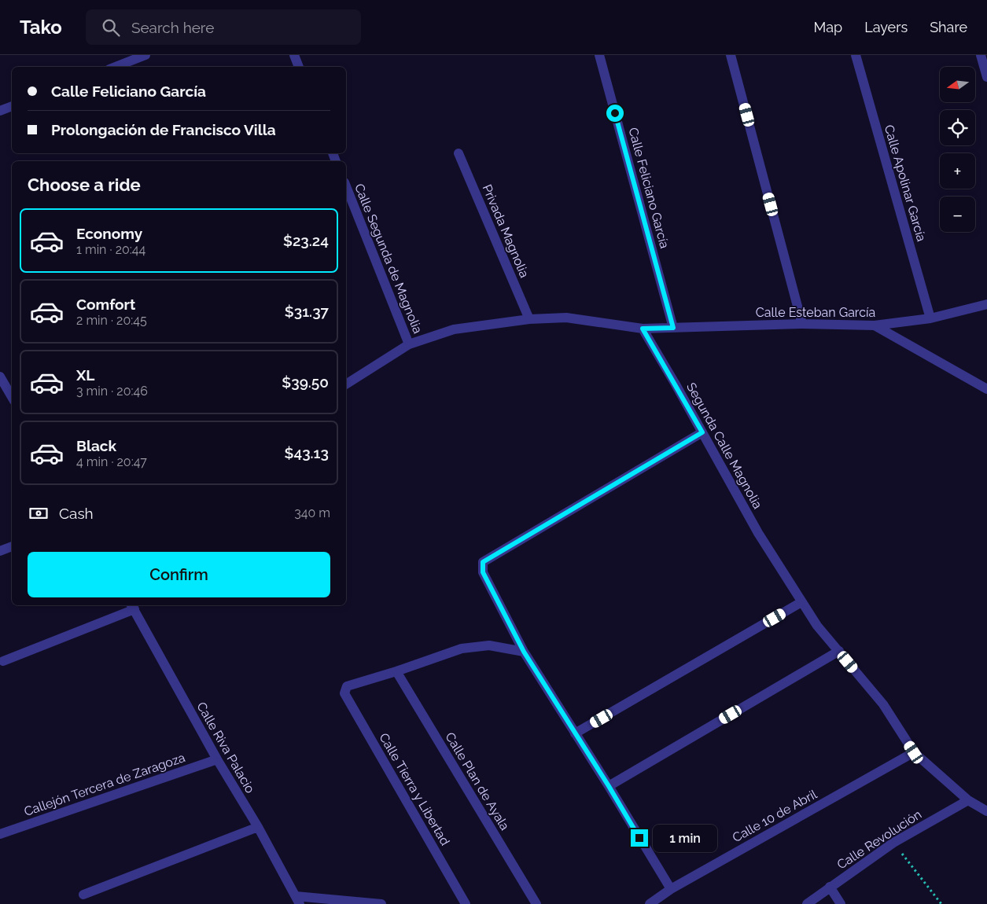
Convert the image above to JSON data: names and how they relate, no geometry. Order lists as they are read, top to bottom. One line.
{"streets":{"street":["Calle Apolinar García","Calle Feliciano García","Privada Magnolia","Calle Segunda de Magnolia","Calle Esteban García","Segunda Calle Magnolia","Calle Riva Palacio","Calle Plan de Ayala","Callejón Tercera de Zaragoza","Calle Tierra y Libertad","Calle 10 de Abril","Calle Revolución"]},"crossings":[["Calle Apolinar García","Calle Esteban García"],["Calle Feliciano García","Calle Esteban García"],["Calle Esteban García","Segunda Calle Magnolia"],["Segunda Calle Magnolia","Calle 10 de Abril"],["Segunda Calle Magnolia","Calle Revolución"],["Calle Riva Palacio","Callejón Tercera de Zaragoza"],["Calle Plan de Ayala","Calle Tierra y Libertad"]],"north":"left","page":{"header":"Tako","search":"Search here","nav":["Map","Layers","Share"],"map_buttons":["+","−"],"banner":["Calle Feliciano García","Prolongación de Francisco Villa"],"heading":"Choose a ride","list":[{"name":"Economy","note":"1 min · 20:44","value":"$23.24"},{"name":"Comfort","note":"2 min · 20:45","value":"$31.37"},{"name":"XL","note":"3 min · 20:46","value":"$39.50"},{"name":"Black","note":"4 min · 20:47","value":"$43.13"}],"pay":["Cash","340 m"],"buttons":"Confirm","bubble":"1 min"}}
